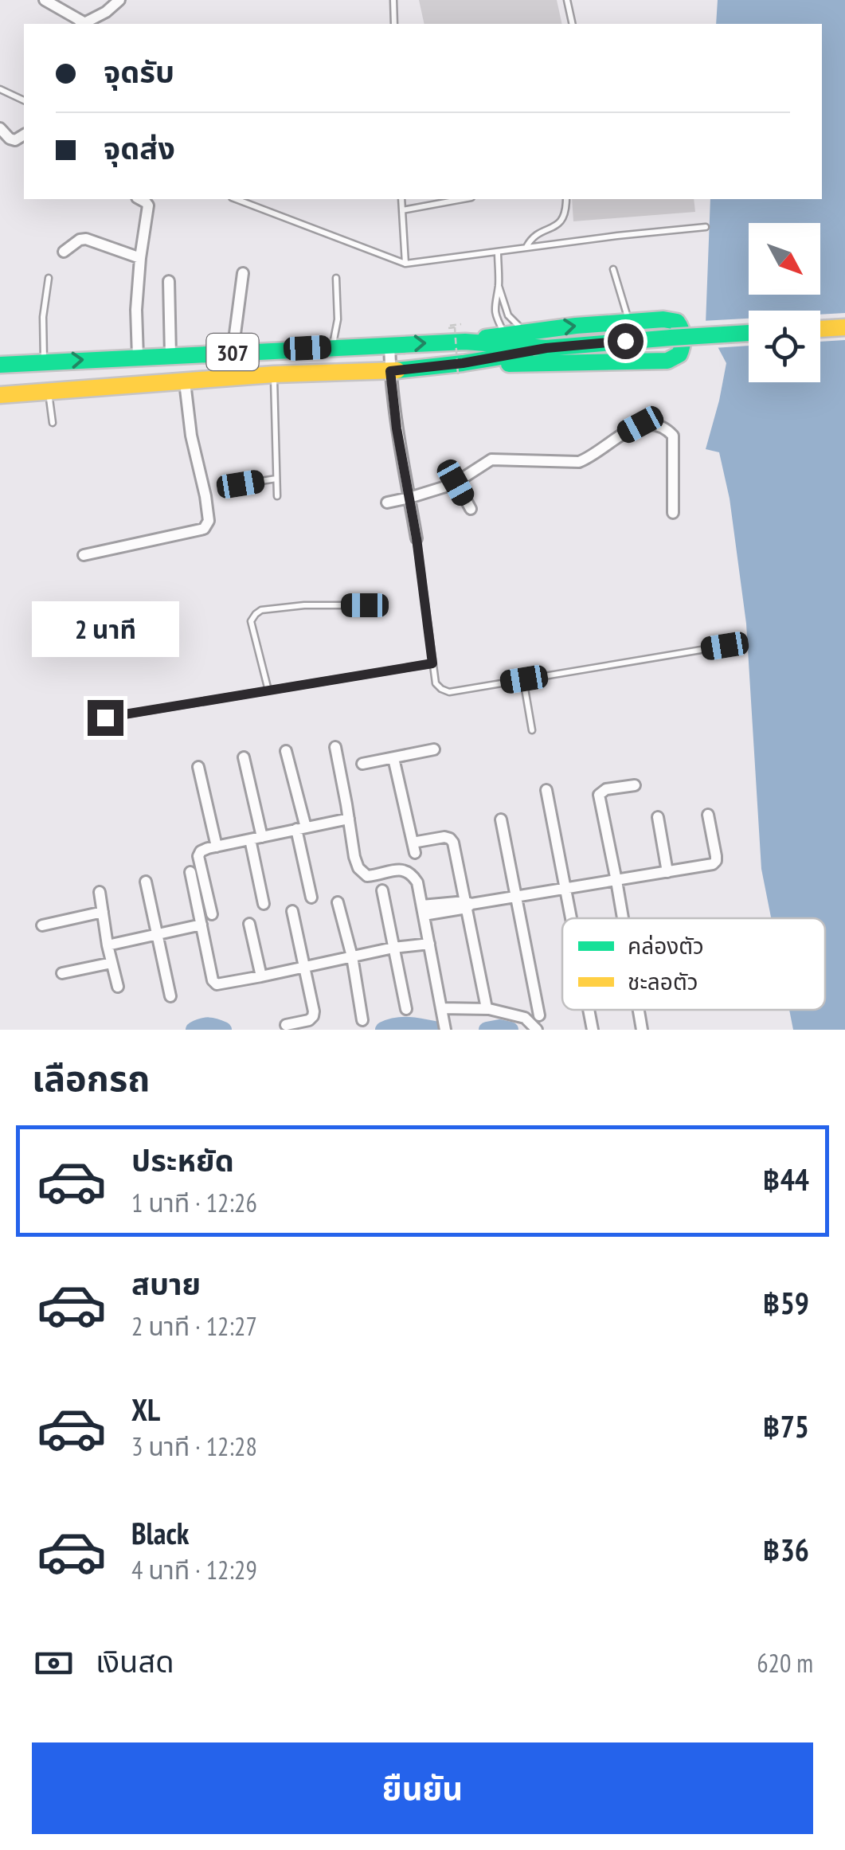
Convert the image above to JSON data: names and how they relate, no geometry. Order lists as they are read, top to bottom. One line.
{"streets":{"main road":["307"]},"legend":["คล่องตัว","ชะลอตัว"],"north":"bottom right","page":{"banner":["จุดรับ","จุดส่ง"],"bubble":"2 นาที","heading":"เลือกรถ","list":[{"name":"ประหยัด","note":"1 นาที · 12:26","value":"฿44"},{"name":"สบาย","note":"2 นาที · 12:27","value":"฿59"},{"name":"XL","note":"3 นาที · 12:28","value":"฿75"},{"name":"Black","note":"4 นาที · 12:29","value":"฿36"}],"pay":["เงินสด","620 m"],"buttons":"ยืนยัน"}}
